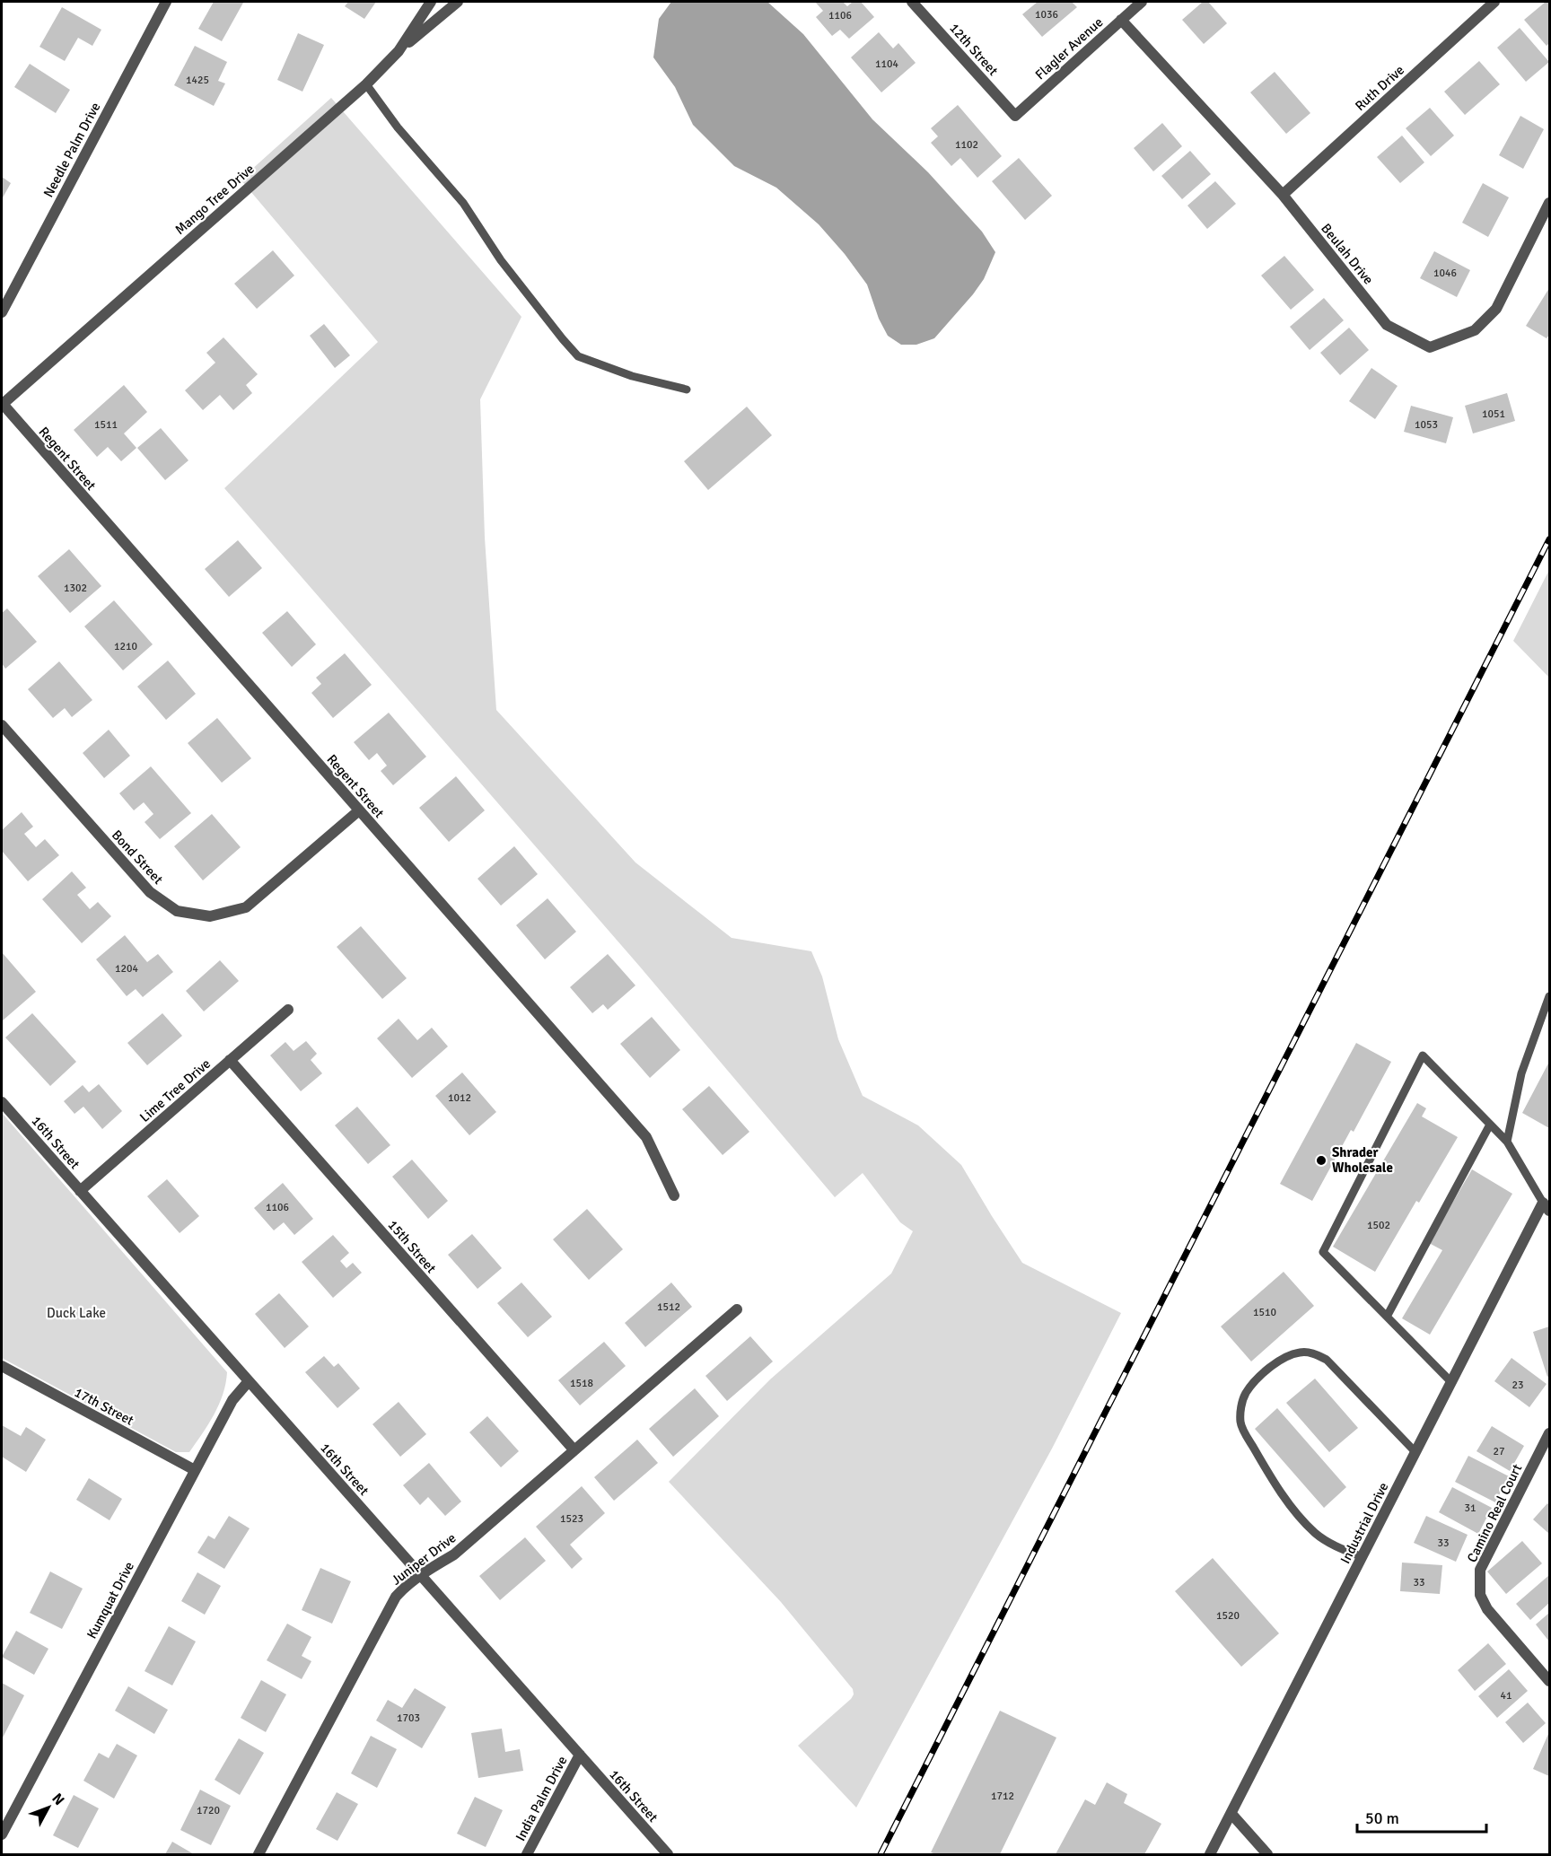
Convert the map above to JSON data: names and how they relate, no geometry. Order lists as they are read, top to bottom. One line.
{"streets":{"street":["Flagler Avenue","12th Street","Ruth Drive","Needle Palm Drive","Mango Tree Drive","Beulah Drive","Regent Street","Bond Street","Lime Tree Drive","16th Street","15th Street","17th Street","Camino Real Court","Industrial Drive","Juniper Drive","Kumquat Drive","India Palm Drive"]},"crossings":[["Flagler Avenue","12th Street"],["Flagler Avenue","Beulah Drive"],["Ruth Drive","Beulah Drive"],["Mango Tree Drive","Regent Street"],["Regent Street","Bond Street"],["Lime Tree Drive","16th Street"],["Lime Tree Drive","15th Street"],["16th Street","Juniper Drive"],["16th Street","Kumquat Drive"],["16th Street","India Palm Drive"],["15th Street","Juniper Drive"],["17th Street","Kumquat Drive"]],"parks":["Duck Lake"],"places":["Shrader Wholesale"],"house_numbers":["1036","1106","1104","1425","1102","1046","1051","1511","1053","1302","1210","1204","1012","1106","1502","1512","1510","1518","23","27","31","1523","33","33","1520","41","1703","1712","1720"],"scale_bar":"50 m","north":"top right"}
